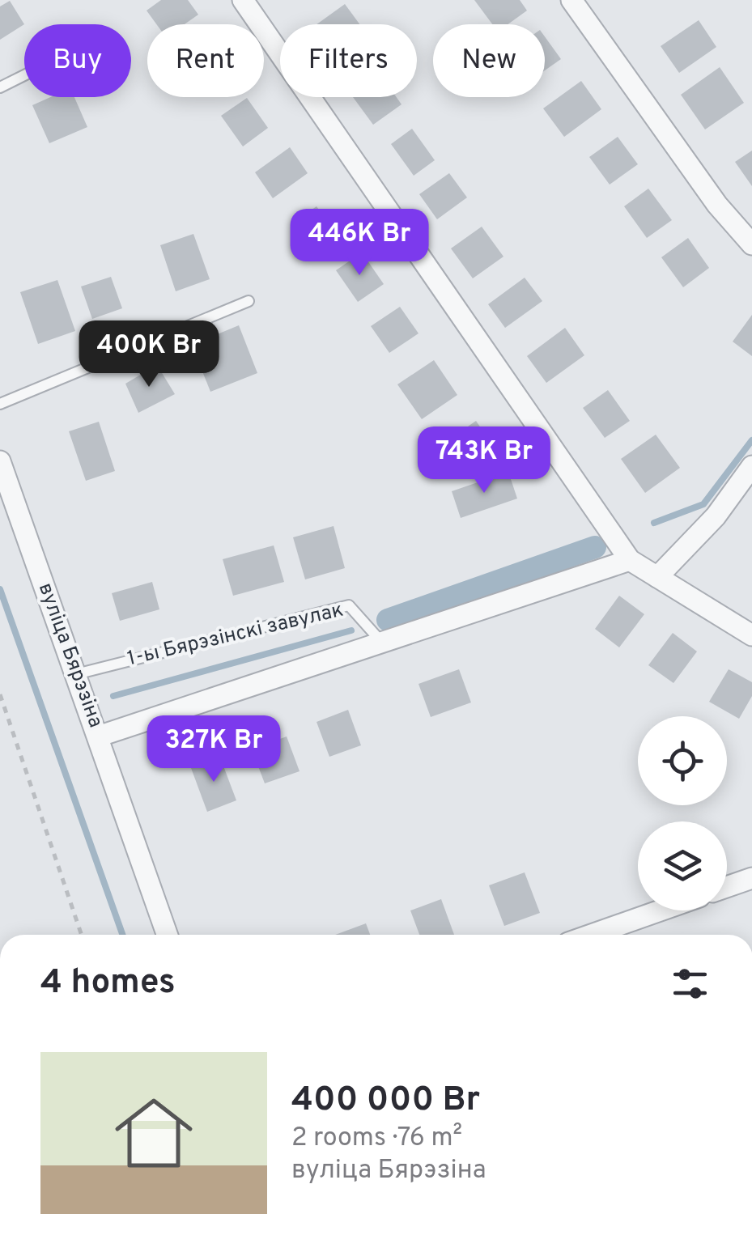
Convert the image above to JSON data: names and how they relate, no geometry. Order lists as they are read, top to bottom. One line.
{"streets":{"street":["вуліца Бярэзіна"],"lane":["1-ы Бярэзінскі завулак"]},"crossings":[["1-ы Бярэзінскі завулак","вуліца Бярэзіна"]],"page":{"chip":["Buy","Rent","Filters","New"],"price":["446K Br","400K Br","743K Br","327K Br"],"heading":"4 homes","list":[{"name":"400 000 Br","note":"2 rooms · 76 m² · вуліца Бярэзіна"}]}}
